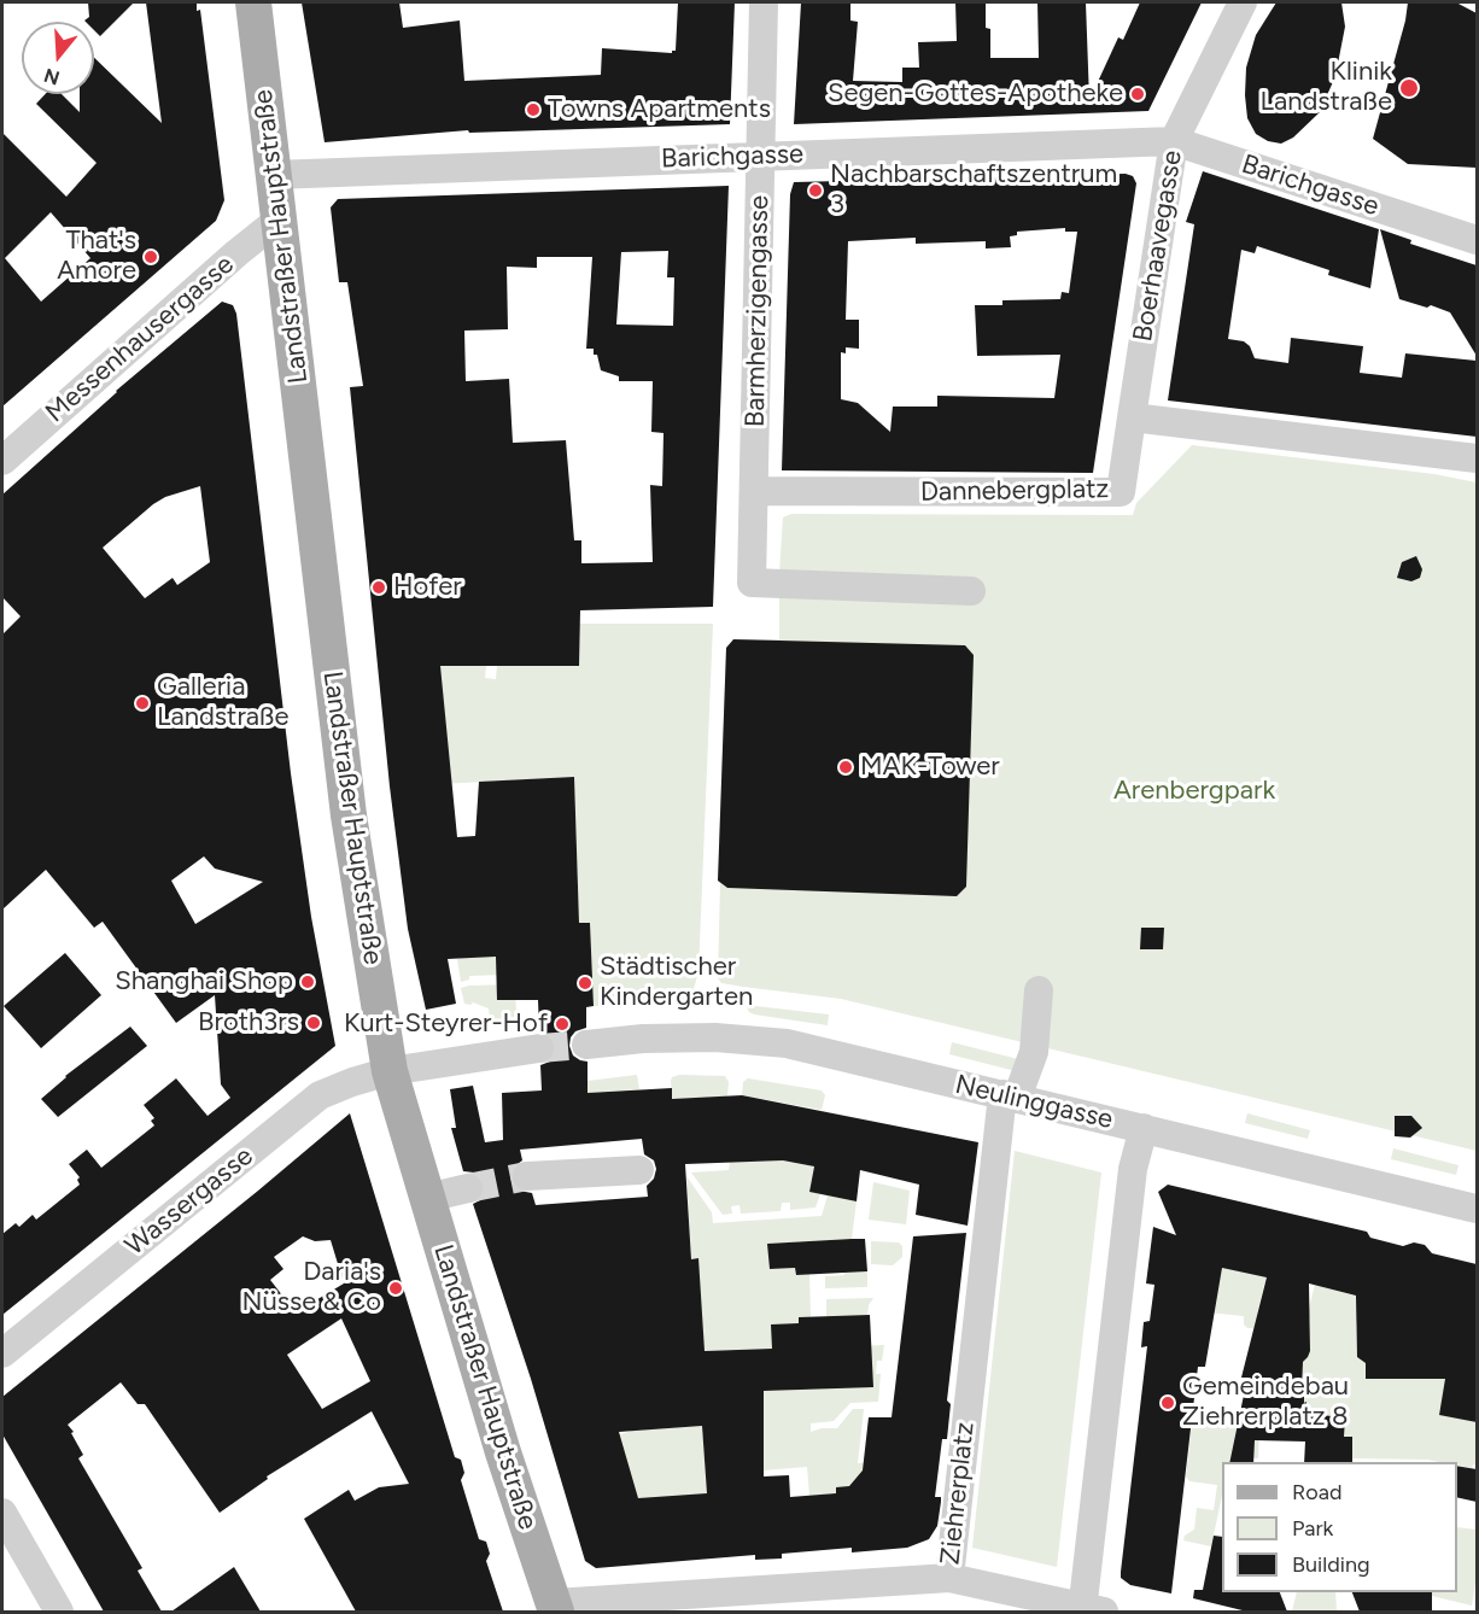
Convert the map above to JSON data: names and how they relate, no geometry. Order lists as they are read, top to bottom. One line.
{"streets":{"main road":["Landstraßer Hauptstraße"],"street":["Barichgasse","Boerhaavegasse","Barmherzigengasse","Messenhausergasse","Dannebergplatz","Neulinggasse","Wassergasse","Ziehrerplatz"]},"crossings":[["Barichgasse","Landstraßer Hauptstraße"],["Barichgasse","Boerhaavegasse"],["Barichgasse","Barmherzigengasse"],["Landstraßer Hauptstraße","Messenhausergasse"],["Landstraßer Hauptstraße","Wassergasse"],["Boerhaavegasse","Dannebergplatz"],["Barmherzigengasse","Dannebergplatz"],["Neulinggasse","Ziehrerplatz"]],"parks":["Arenbergpark"],"places":["Klinik Landstraße","Segen-Gottes-Apotheke","Towns Apartments","Nachbarschaftszentrum 3","That's Amore","Hofer","Galleria Landstraße","MAK-Tower","Shanghai Shop","Städtischer Kindergarten","Broth3rs","Kurt-Steyrer-Hof","Daria's Nüsse & Co","Gemeindebau Ziehrerplatz 8"],"legend":["Road","Park","Building"],"north":"bottom"}
